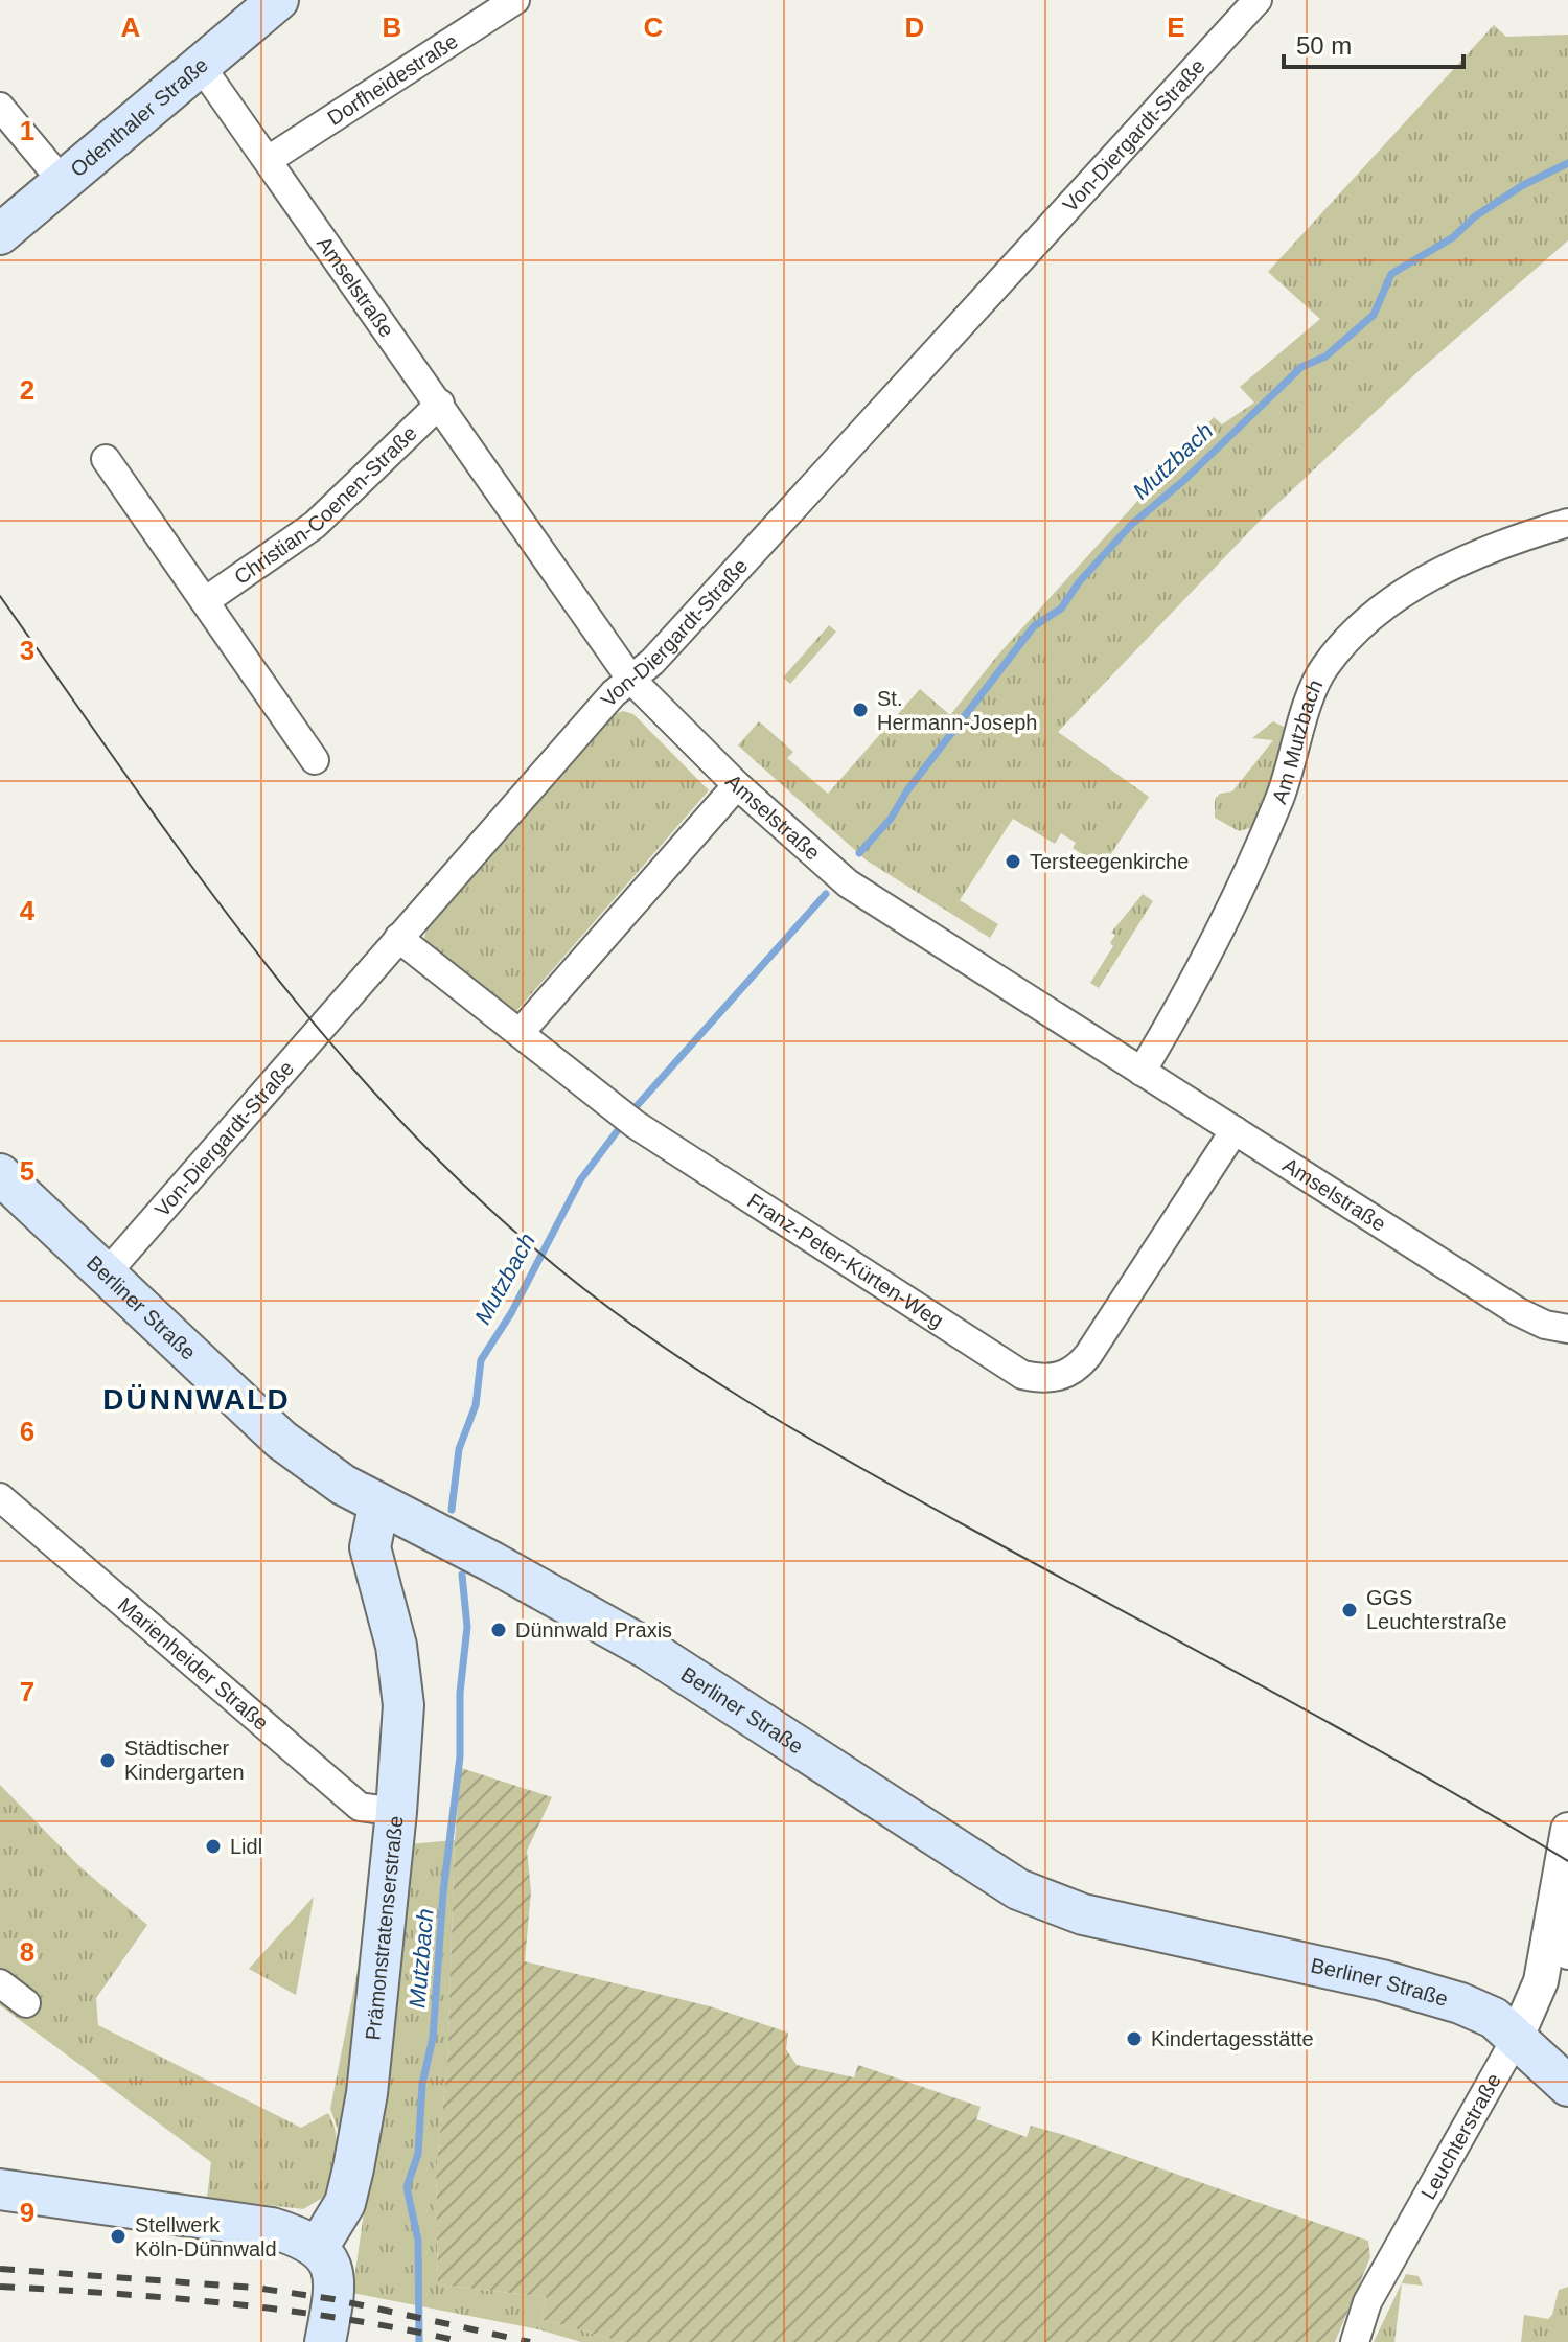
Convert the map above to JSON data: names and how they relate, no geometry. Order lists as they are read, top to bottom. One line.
{"streets":{"main road":["Odenthaler Straße","Berliner Straße","Prämonstratenserstraße"],"street":["Dorfheidestraße","Von-Diergardt-Straße","Amselstraße","Christian-Coenen-Straße","Am Mutzbach","Franz-Peter-Kürten-Weg","Marienheider Straße","Leuchterstraße"]},"crossings":[["Dorfheidestraße","Amselstraße"],["Odenthaler Straße","Amselstraße"],["Von-Diergardt-Straße","Amselstraße"],["Von-Diergardt-Straße","Franz-Peter-Kürten-Weg"],["Von-Diergardt-Straße","Berliner Straße"],["Amselstraße","Christian-Coenen-Straße"],["Amselstraße","Am Mutzbach"],["Amselstraße","Franz-Peter-Kürten-Weg"],["Berliner Straße","Prämonstratenserstraße"],["Berliner Straße","Leuchterstraße"],["Marienheider Straße","Prämonstratenserstraße"]],"districts":["DÜNNWALD"],"water":["Mutzbach"],"places":["St. Hermann-Joseph","Tersteegenkirche","GGS Leuchterstraße","Dünnwald Praxis","Städtischer Kindergarten","Lidl","Kindertagesstätte","Stellwerk Köln-Dünnwald"],"scale_bar":"50 m","grid":{"columns":["A","B","C","D","E"],"rows":["1","2","3","4","5","6","7","8","9"]}}
